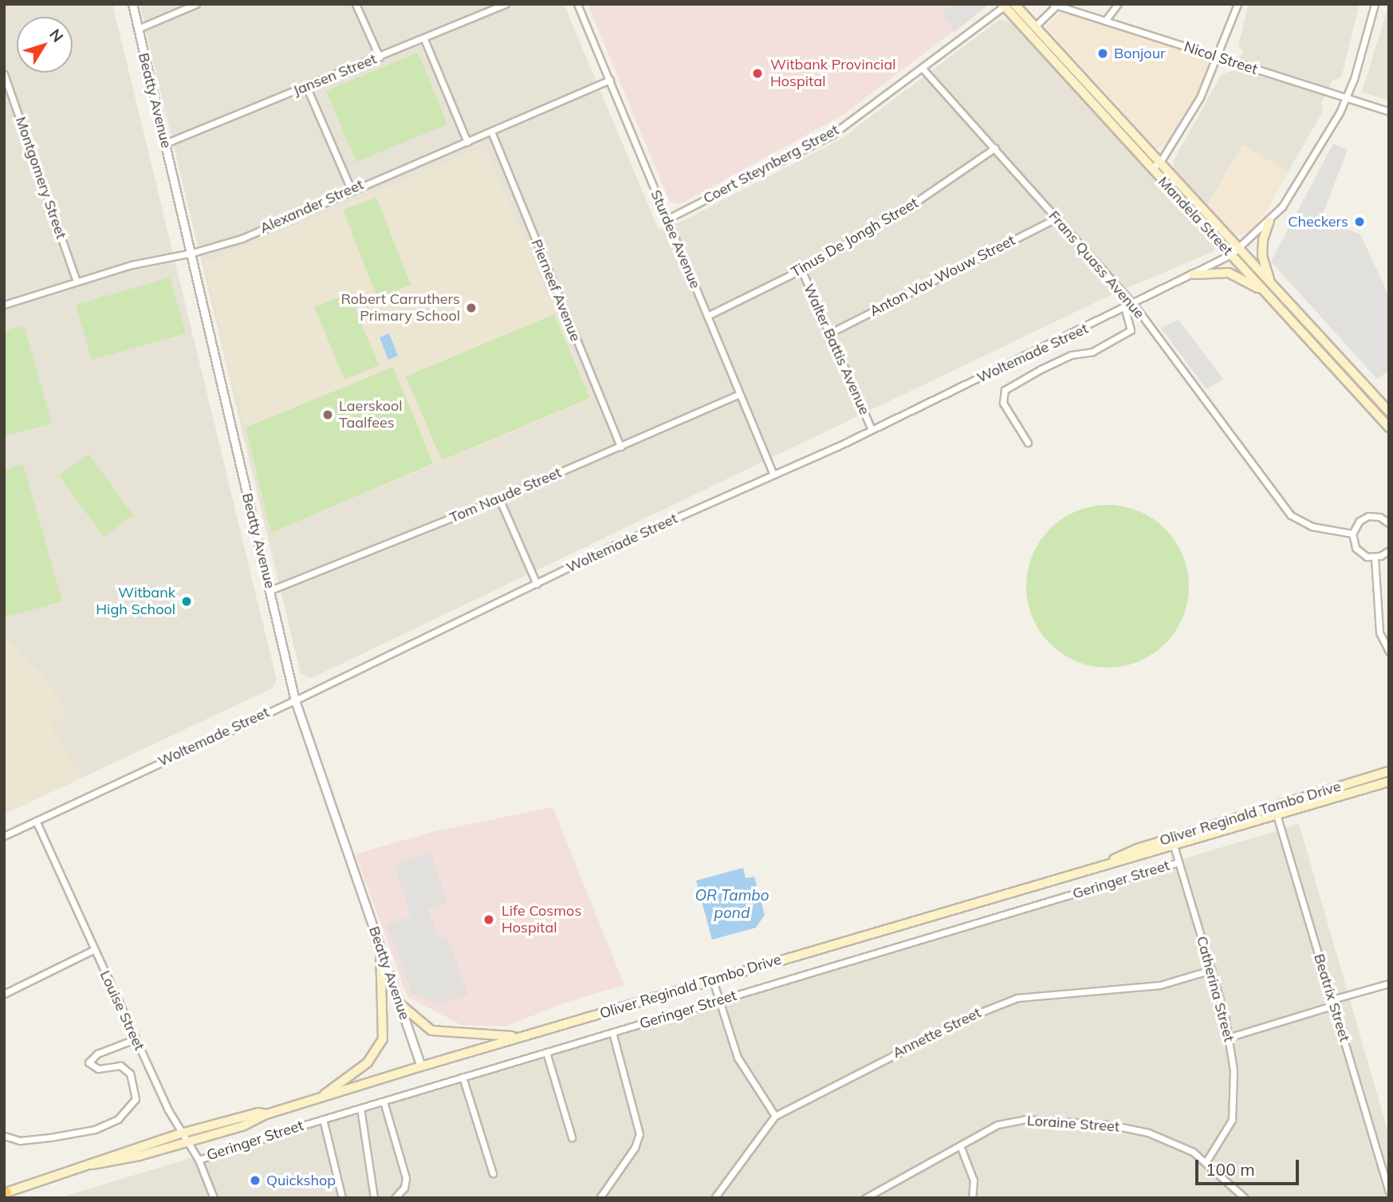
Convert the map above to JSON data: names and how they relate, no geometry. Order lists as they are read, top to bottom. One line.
{"streets":{"main road":["Mandela Street","Oliver Reginald Tambo Drive"],"street":["Nicol Street","Jansen Street","Beatty Avenue","Coert Steynberg Street","Montgomery Street","Alexander Street","Tinus De Jongh Street","Sturdee Avenue","Frans Quass Avenue","Anton Vav Wouw Street","Pierneef Avenue","Walter Battis Avenue","Woltemade Street","Tom Naude Street","Geringer Street","Catherina Street","Beatrix Street","Louise Street","Annette Street","Loraine Street"]},"crossings":[["Nicol Street","Woltemade Street"],["Jansen Street","Beatty Avenue"],["Beatty Avenue","Alexander Street"],["Beatty Avenue","Woltemade Street"],["Beatty Avenue","Tom Naude Street"],["Beatty Avenue","Oliver Reginald Tambo Drive"],["Coert Steynberg Street","Mandela Street"],["Coert Steynberg Street","Sturdee Avenue"],["Coert Steynberg Street","Frans Quass Avenue"],["Montgomery Street","Alexander Street"],["Alexander Street","Sturdee Avenue"],["Alexander Street","Pierneef Avenue"],["Mandela Street","Woltemade Street"],["Tinus De Jongh Street","Sturdee Avenue"],["Tinus De Jongh Street","Frans Quass Avenue"],["Tinus De Jongh Street","Walter Battis Avenue"],["Sturdee Avenue","Woltemade Street"],["Sturdee Avenue","Tom Naude Street"],["Frans Quass Avenue","Anton Vav Wouw Street"],["Frans Quass Avenue","Woltemade Street"],["Anton Vav Wouw Street","Walter Battis Avenue"],["Pierneef Avenue","Tom Naude Street"],["Walter Battis Avenue","Woltemade Street"],["Woltemade Street","Louise Street"],["Oliver Reginald Tambo Drive","Catherina Street"],["Oliver Reginald Tambo Drive","Beatrix Street"],["Oliver Reginald Tambo Drive","Louise Street"],["Geringer Street","Catherina Street"],["Geringer Street","Louise Street"],["Catherina Street","Annette Street"],["Catherina Street","Loraine Street"]],"water":["OR Tambo pond"],"places":["Bonjour","Witbank Provincial Hospital","Checkers","Robert Carruthers Primary School","Laerskool Taalfees","Witbank High School","Life Cosmos Hospital","Quickshop"],"scale_bar":"100 m","north":"top right"}
